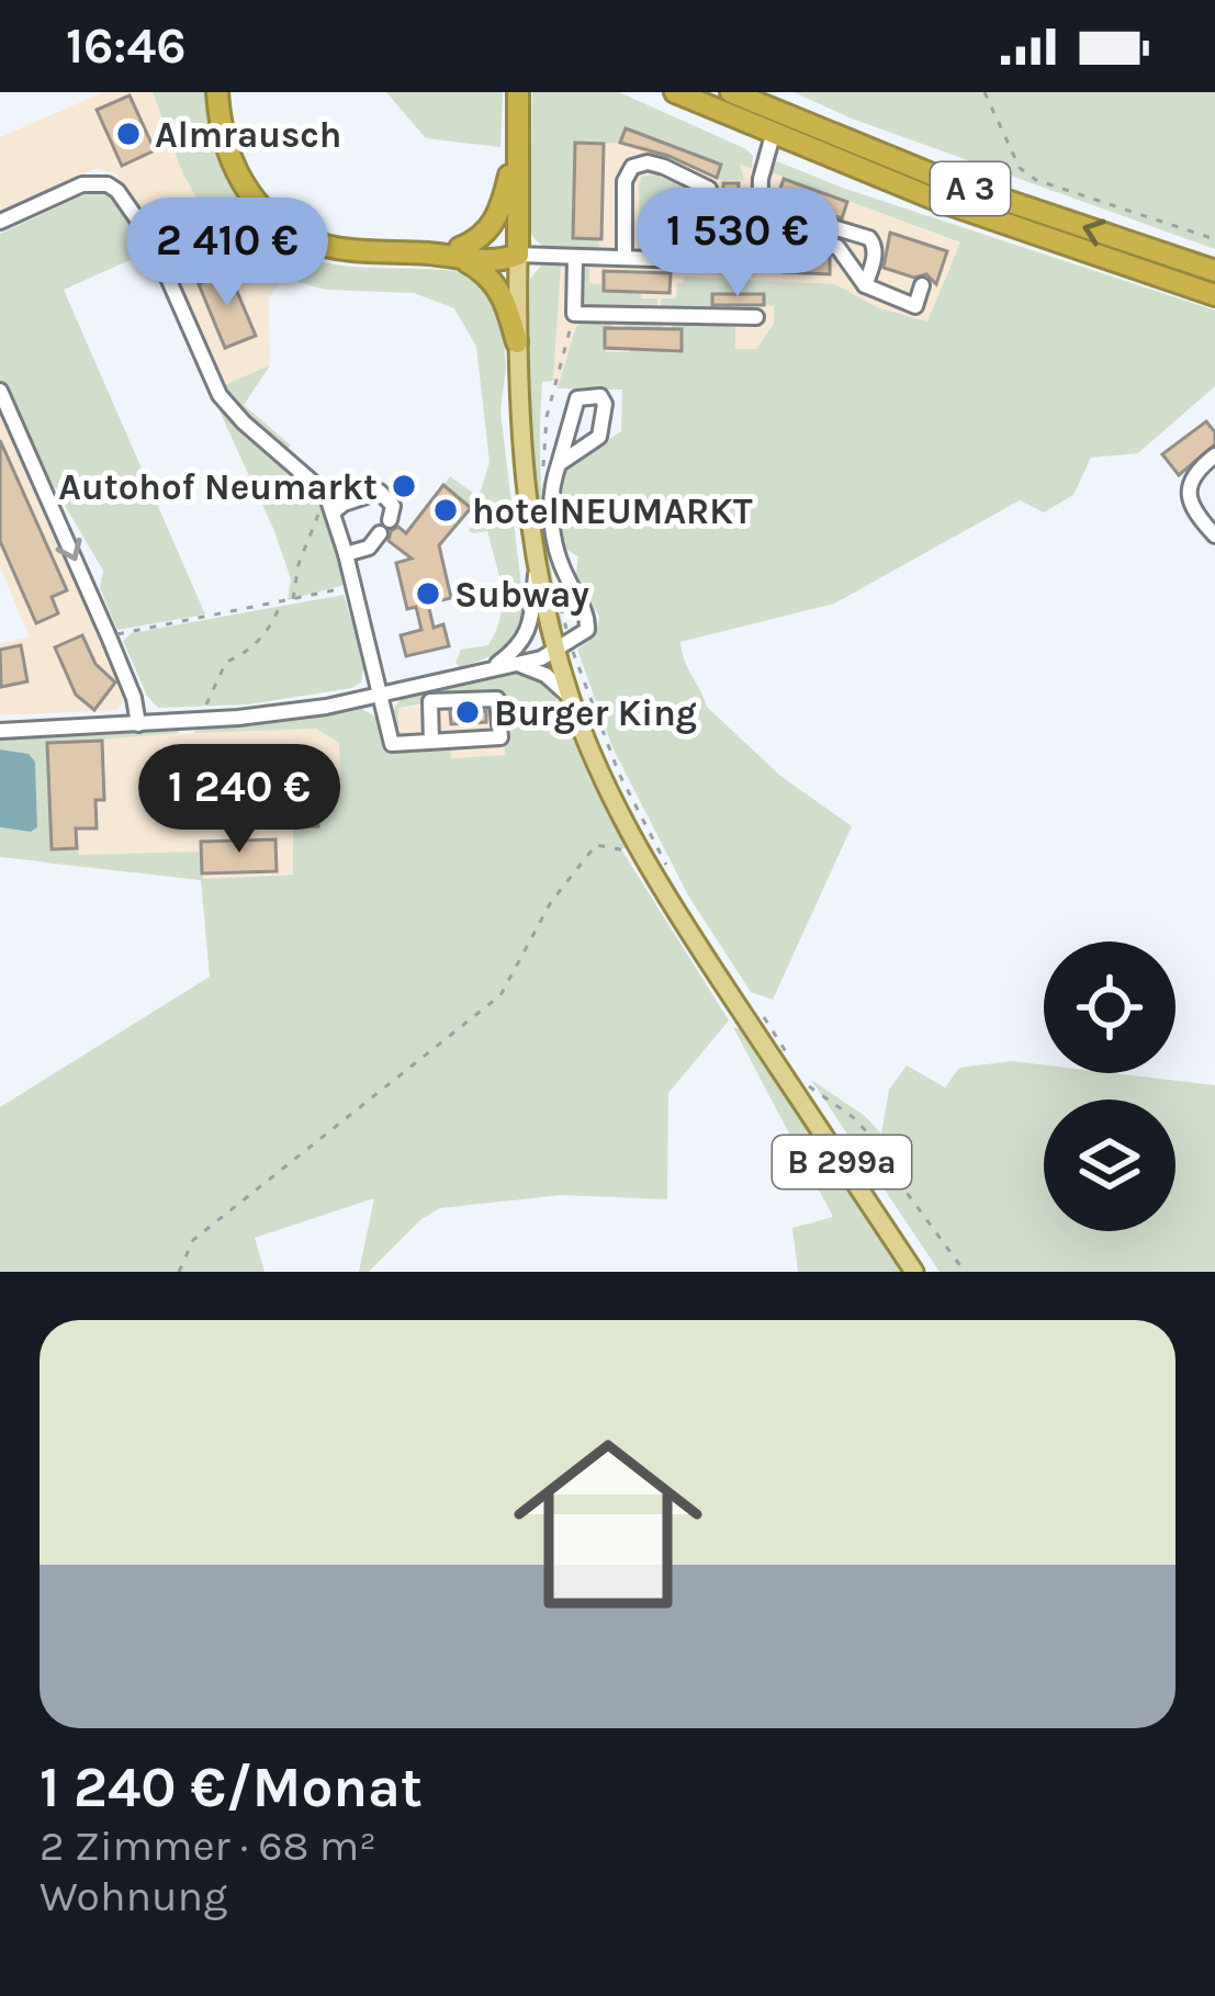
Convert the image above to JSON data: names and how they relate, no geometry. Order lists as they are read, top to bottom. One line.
{"streets":{"highway":["A 3"],"main road":["B 299a"]},"places":["Almrausch","Autohof Neumarkt","hotelNEUMARKT","Subway","Burger King"],"page":{"status":"16:46","price":["1 530 €","2 410 €","1 240 €"],"list":[{"name":"1 240 €/Monat","note":"2 Zimmer · 68 m² · Wohnung"}]}}
